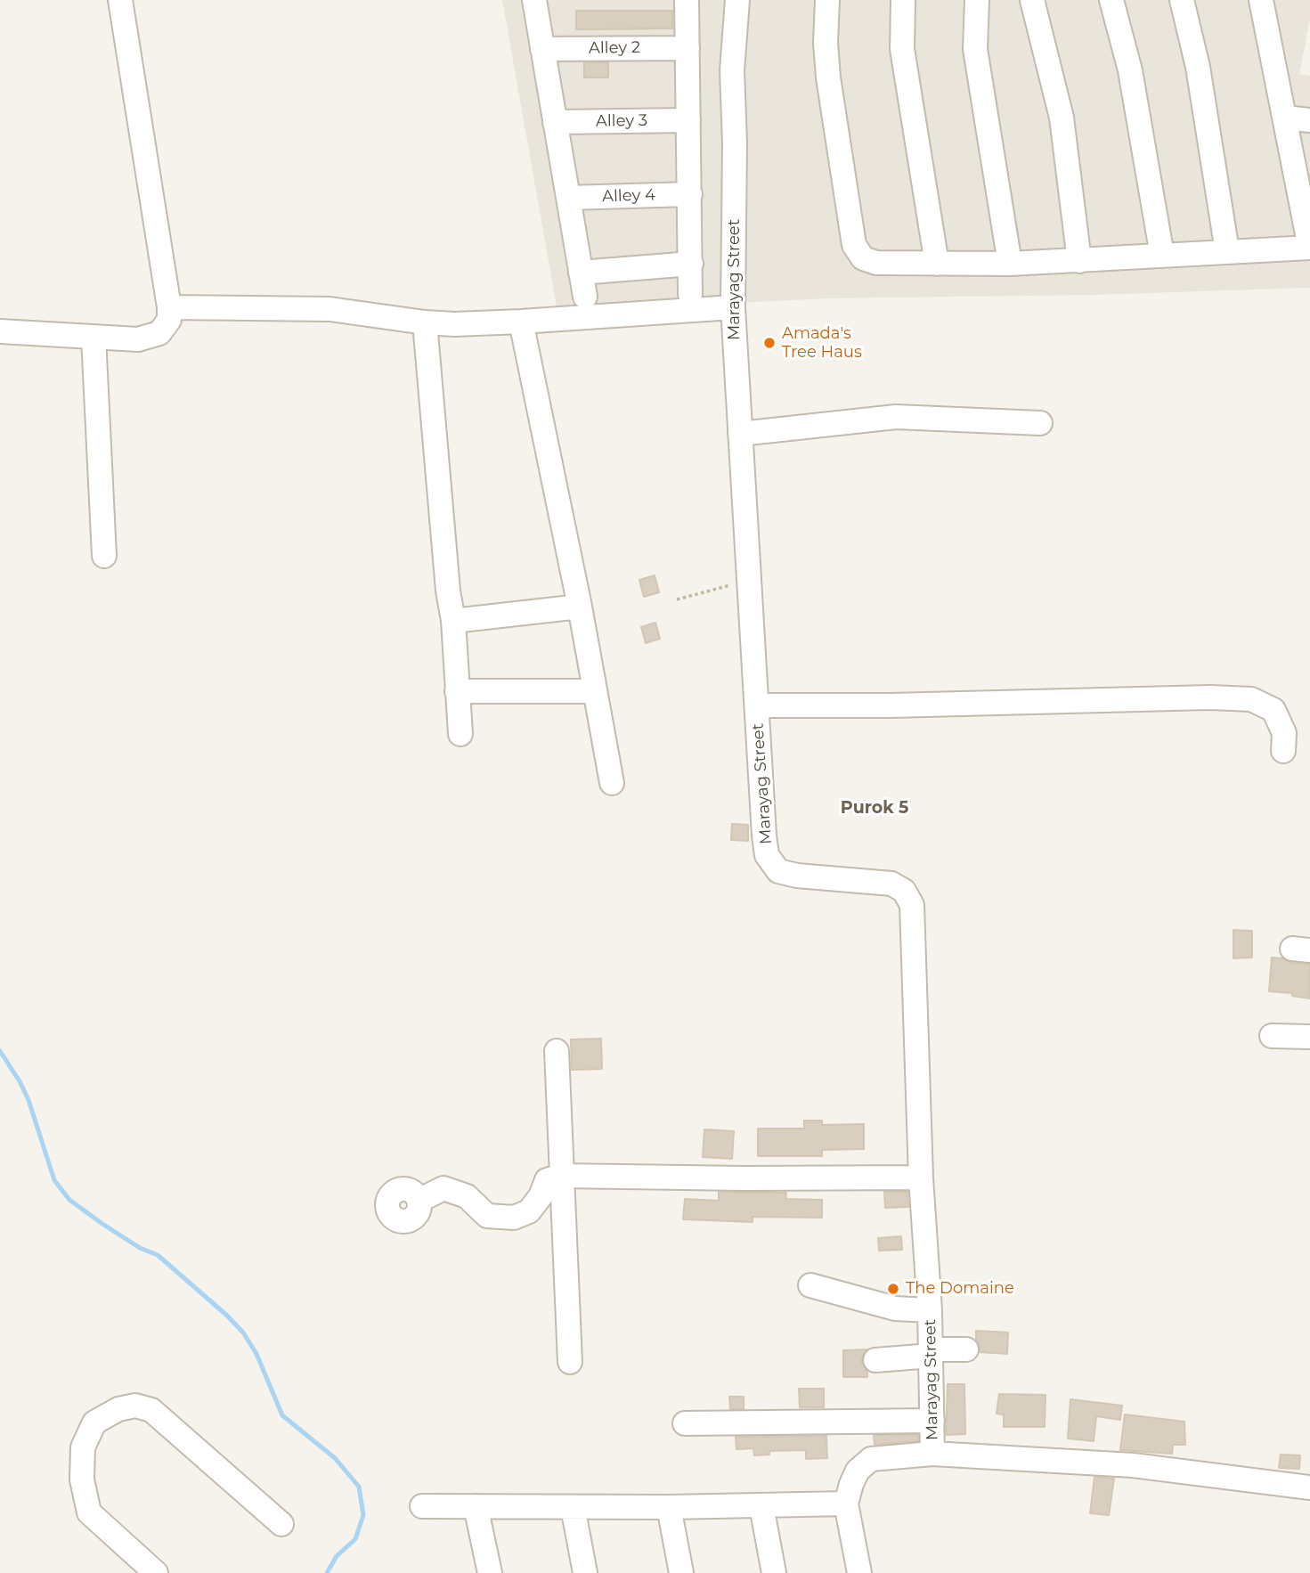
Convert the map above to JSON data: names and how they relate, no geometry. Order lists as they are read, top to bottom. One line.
{"streets":{"street":["Alley 2","Alley 3","Alley 4","Marayag Street"]},"districts":["Purok 5"],"places":["Amada's Tree Haus","The Domaine"]}
